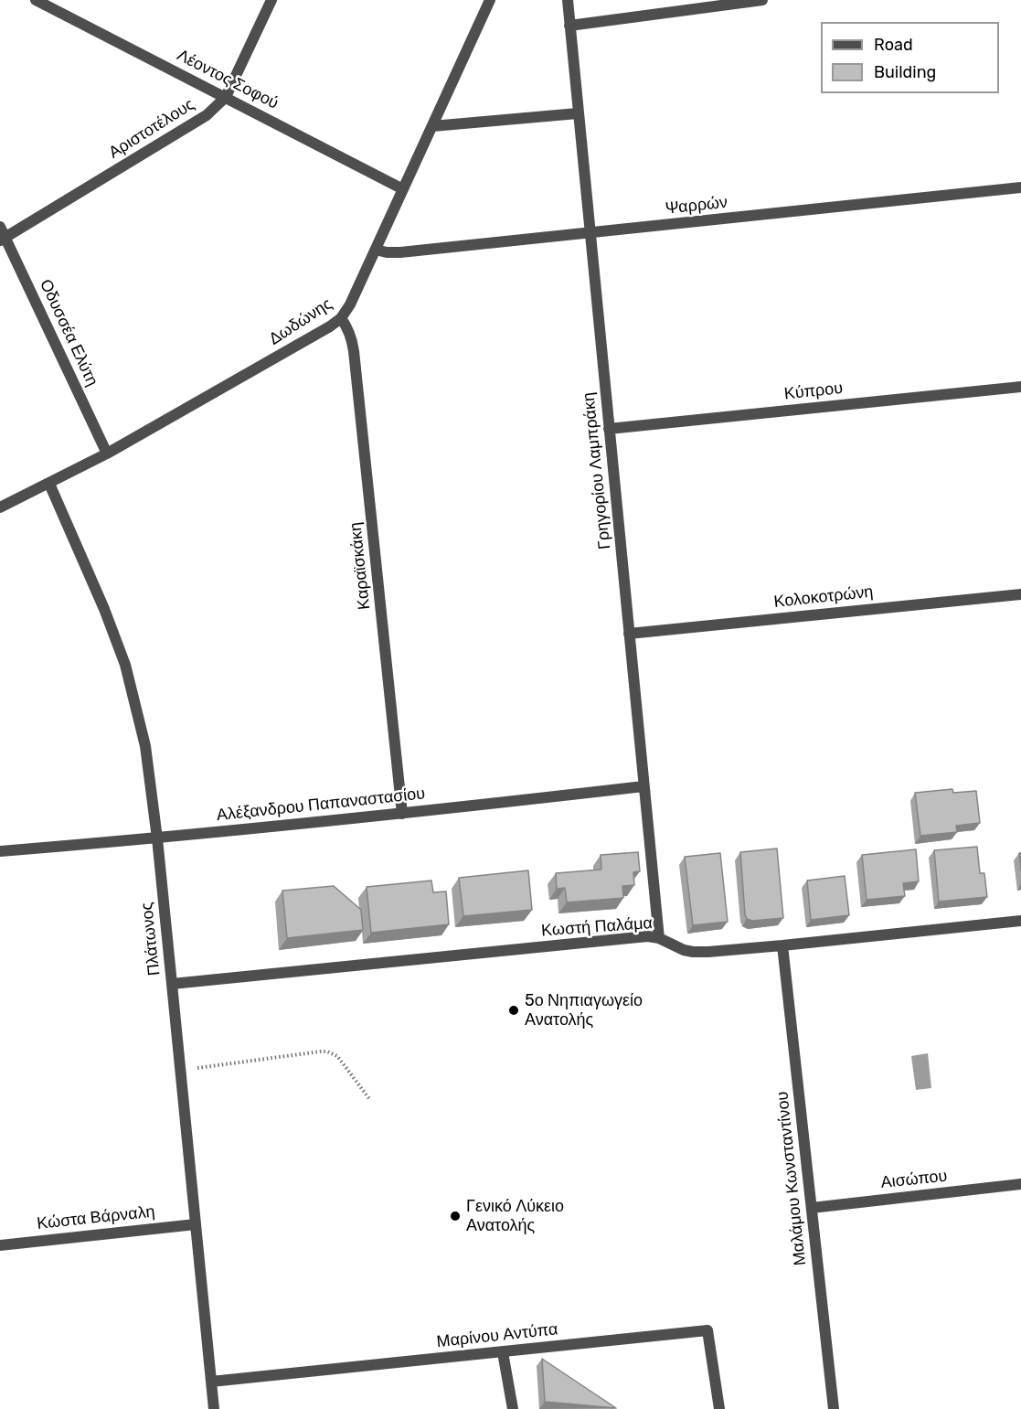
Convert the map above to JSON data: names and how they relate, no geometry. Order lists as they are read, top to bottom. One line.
{"streets":{"street":["Λέοντος Σοφού","Αριστοτέλους","Ψαρρών","Δωδώνης","Οδυσσέα Ελύτη","Κύπρου","Γρηγορίου Λαμπράκη","Καραϊσκάκη","Κολοκοτρώνη","Αλέξανδρου Παπαναστασίου","Κωστή Παλάμα","Πλάτωνος","Μαλάμου Κωνσταντίνου","Αισώπου","Κώστα Βάρναλη","Μαρίνου Αντύπα"]},"crossings":[["Λέοντος Σοφού","Αριστοτέλους"],["Λέοντος Σοφού","Δωδώνης"],["Αριστοτέλους","Οδυσσέα Ελύτη"],["Ψαρρών","Δωδώνης"],["Ψαρρών","Γρηγορίου Λαμπράκη"],["Δωδώνης","Οδυσσέα Ελύτη"],["Δωδώνης","Καραϊσκάκη"],["Δωδώνης","Πλάτωνος"],["Κύπρου","Γρηγορίου Λαμπράκη"],["Γρηγορίου Λαμπράκη","Κολοκοτρώνη"],["Γρηγορίου Λαμπράκη","Αλέξανδρου Παπαναστασίου"],["Γρηγορίου Λαμπράκη","Κωστή Παλάμα"],["Καραϊσκάκη","Αλέξανδρου Παπαναστασίου"],["Αλέξανδρου Παπαναστασίου","Πλάτωνος"],["Κωστή Παλάμα","Πλάτωνος"],["Κωστή Παλάμα","Μαλάμου Κωνσταντίνου"],["Πλάτωνος","Κώστα Βάρναλη"],["Πλάτωνος","Μαρίνου Αντύπα"],["Μαλάμου Κωνσταντίνου","Αισώπου"]],"places":["5ο Νηπιαγωγείο Ανατολής","Γενικό Λύκειο Ανατολής"],"legend":["Road","Building"]}
